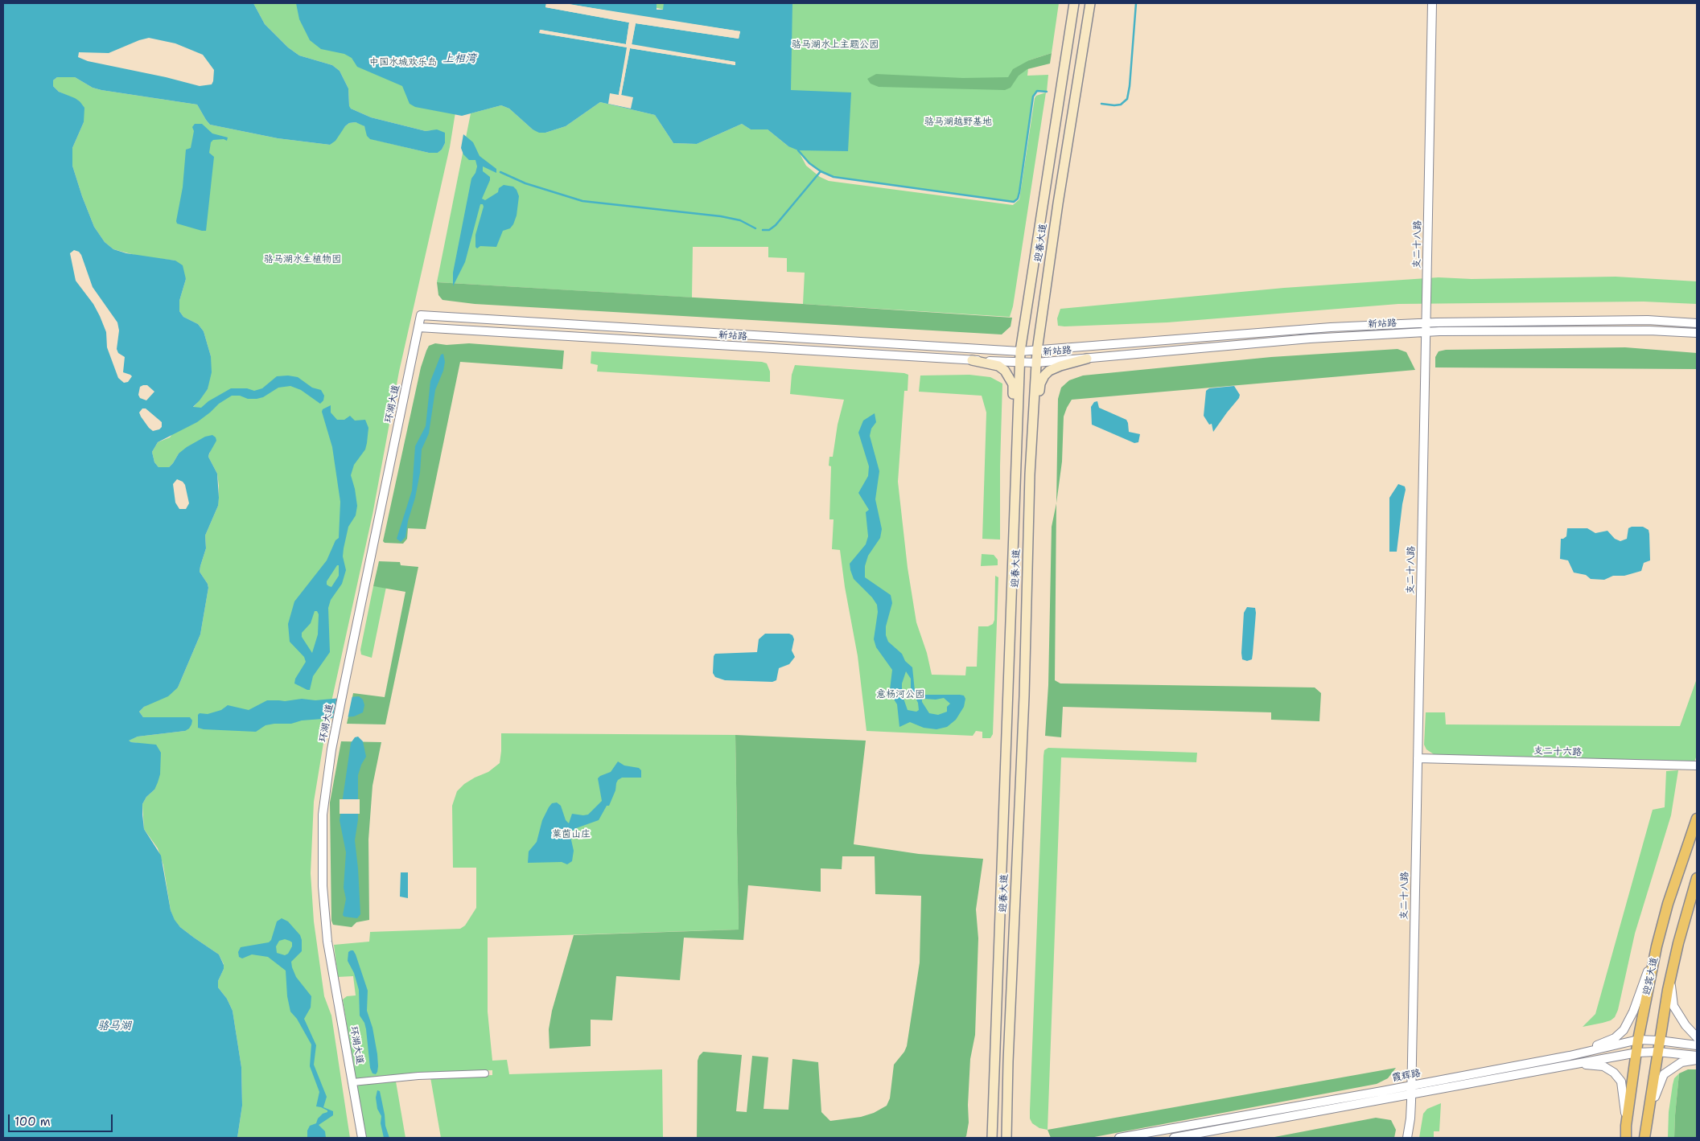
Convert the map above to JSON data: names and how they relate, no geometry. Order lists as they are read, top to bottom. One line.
{"streets":{"highway":["迎宾大道"],"main road":["迎春大道"],"street":["支二十八路","新站路","环湖大道","支二十六路","霞辉路"]},"crossings":[["迎春大道","新站路"],["支二十八路","新站路"],["支二十八路","支二十六路"],["支二十八路","霞辉路"],["新站路","环湖大道"],["迎宾大道","霞辉路"]],"water":["上相湾","骆马湖"],"parks":["骆马湖水上主题公园","中国水城欢乐岛","骆马湖越野基地","骆马湖水生植物园","意杨河公园","莱茵山庄"],"scale_bar":"100 m"}
